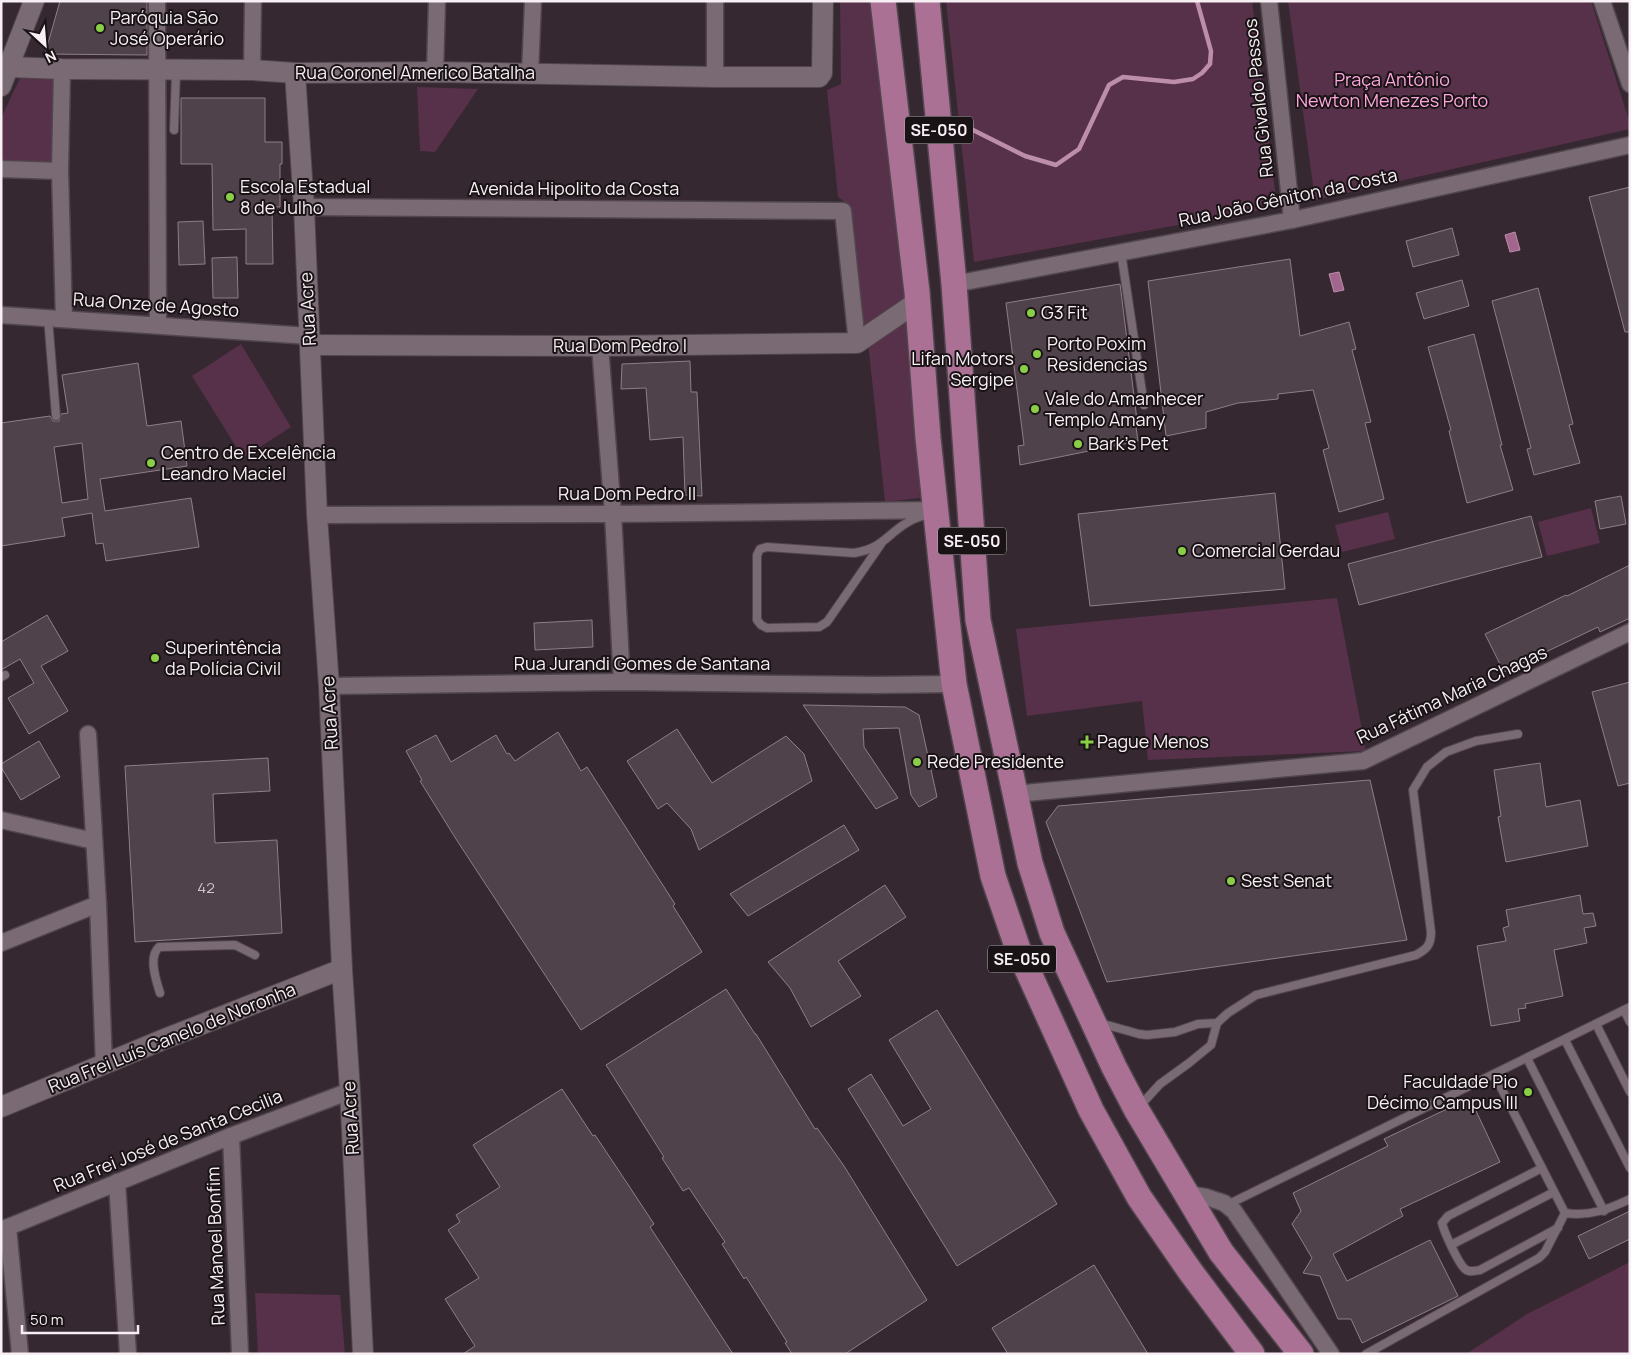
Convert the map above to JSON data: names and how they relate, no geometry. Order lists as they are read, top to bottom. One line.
{"streets":{"main road":["SE-050"],"street":["Rua Coronel Americo Batalha","Rua Givaldo Passos","Avenida Hipolito da Costa","Rua João Gêniton da Costa","Rua Onze de Agosto","Rua Acre","Rua Dom Pedro I","Rua Dom Pedro II","Rua Jurandi Gomes de Santana","Rua Fátima Maria Chagas","Rua Frei Luís Canelo de Noronha","Rua Frei José de Santa Cecilia","Rua Manoel Bonfim"]},"crossings":[["Rua Coronel Americo Batalha","Rua Acre"],["Rua Givaldo Passos","Rua João Gêniton da Costa"],["SE-050","Rua João Gêniton da Costa"],["SE-050","Rua Dom Pedro II"],["SE-050","Rua Jurandi Gomes de Santana"],["SE-050","Rua Fátima Maria Chagas"],["Avenida Hipolito da Costa","Rua Acre"],["Avenida Hipolito da Costa","Rua Dom Pedro I"],["Rua Onze de Agosto","Rua Acre"],["Rua Onze de Agosto","Rua Dom Pedro I"],["Rua Acre","Rua Dom Pedro I"],["Rua Acre","Rua Dom Pedro II"],["Rua Acre","Rua Jurandi Gomes de Santana"],["Rua Acre","Rua Frei Luís Canelo de Noronha"],["Rua Acre","Rua Frei José de Santa Cecilia"],["Rua Frei José de Santa Cecilia","Rua Manoel Bonfim"]],"parks":["Praça Antônio Newton Menezes Porto"],"places":{"other":["Paróquia São José Operário","Escola Estadual 8 de Julho","G3 Fit","Porto Poxim Residencias","Lifan Motors Sergipe","Vale do Amanhecer Templo Amany","Bark's Pet","Centro de Excelência Leandro Maciel","Comercial Gerdau","Superintência da Polícia Civil","Rede Presidente","Sest Senat","Faculdade Pio Décimo Campus III"],"health":["Pague Menos"]},"house_numbers":["42"],"scale_bar":"50 m","north":"bottom right"}
